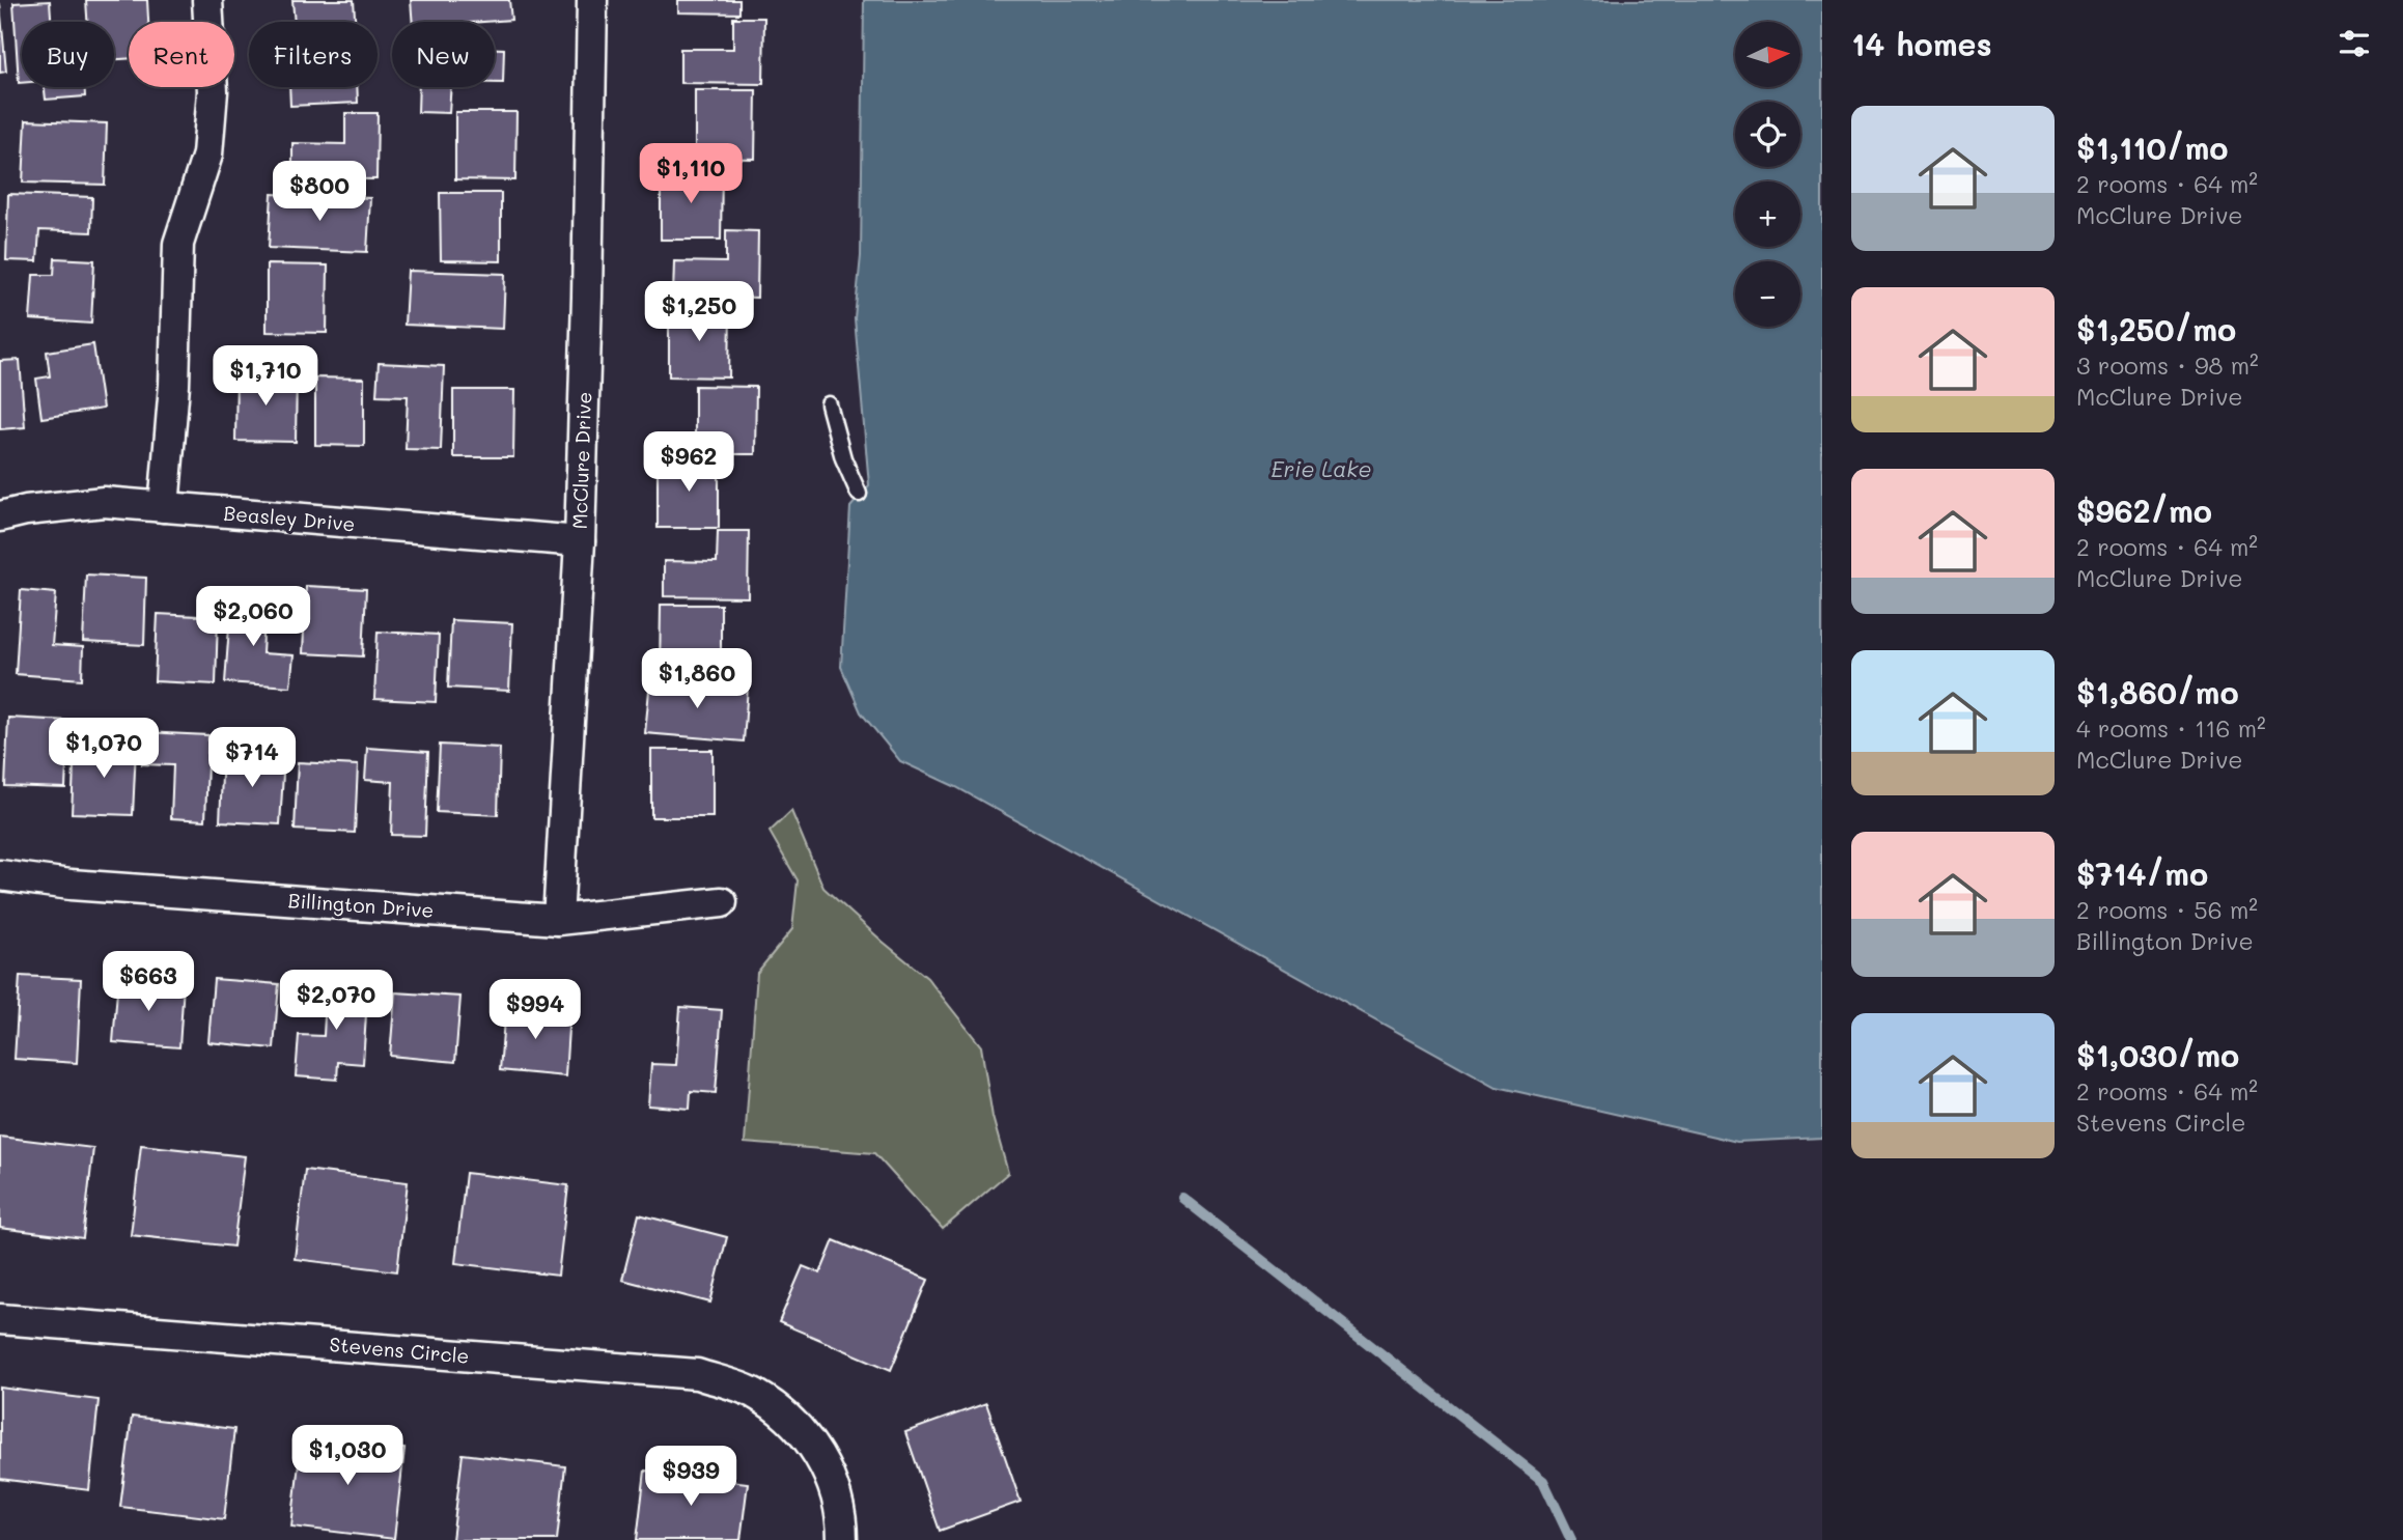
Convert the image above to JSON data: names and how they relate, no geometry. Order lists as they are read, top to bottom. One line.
{"streets":{"street":["McClure Drive","Beasley Drive","Billington Drive","Stevens Circle"]},"crossings":[["McClure Drive","Beasley Drive"],["McClure Drive","Billington Drive"]],"water":["Erie Lake"],"north":"right","page":{"heading":"14 homes","map_buttons":["+","−"],"chip":["Buy","Rent","Filters","New"],"list":[{"name":"$1,110/mo","note":"2 rooms · 64 m² · McClure Drive"},{"name":"$1,250/mo","note":"3 rooms · 98 m² · McClure Drive"},{"name":"$962/mo","note":"2 rooms · 64 m² · McClure Drive"},{"name":"$1,860/mo","note":"4 rooms · 116 m² · McClure Drive"},{"name":"$714/mo","note":"2 rooms · 56 m² · Billington Drive"},{"name":"$1,030/mo","note":"2 rooms · 64 m² · Stevens Circle"}],"price":["$1,110","$800","$1,250","$1,710","$962","$2,060","$1,860","$1,070","$714","$663","$2,070","$994","$1,030","$939"]}}
